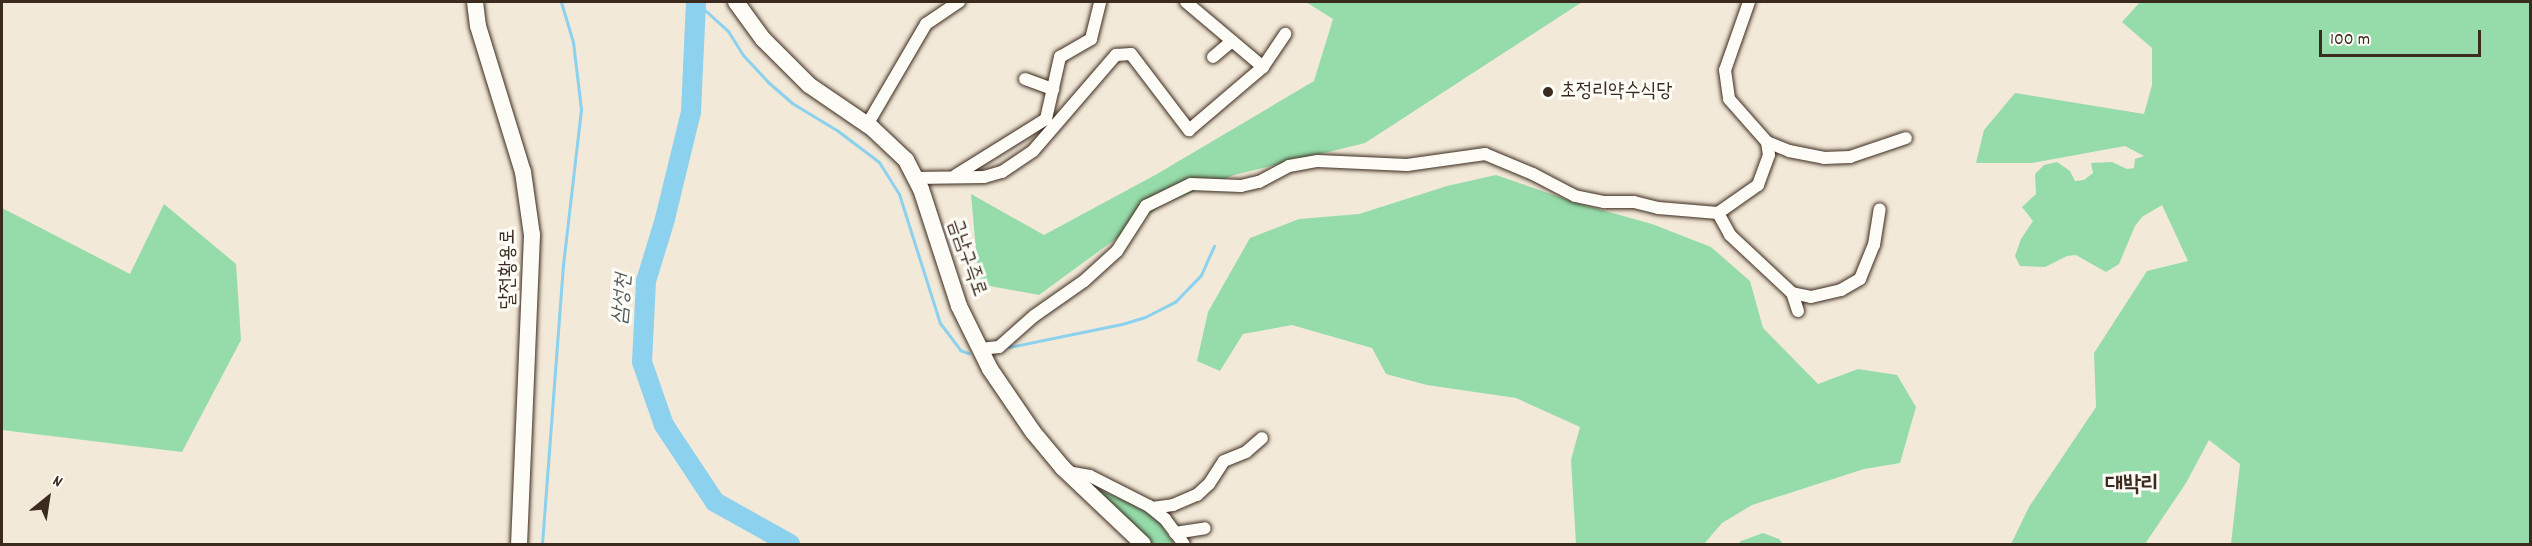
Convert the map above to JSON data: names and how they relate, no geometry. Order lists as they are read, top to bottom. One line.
{"streets":{"main road":["금남구즉로","달전황용로"]},"districts":["대박리"],"water":["삼성천"],"places":["초정리약수식당"],"scale_bar":"100 m","north":"top right"}
